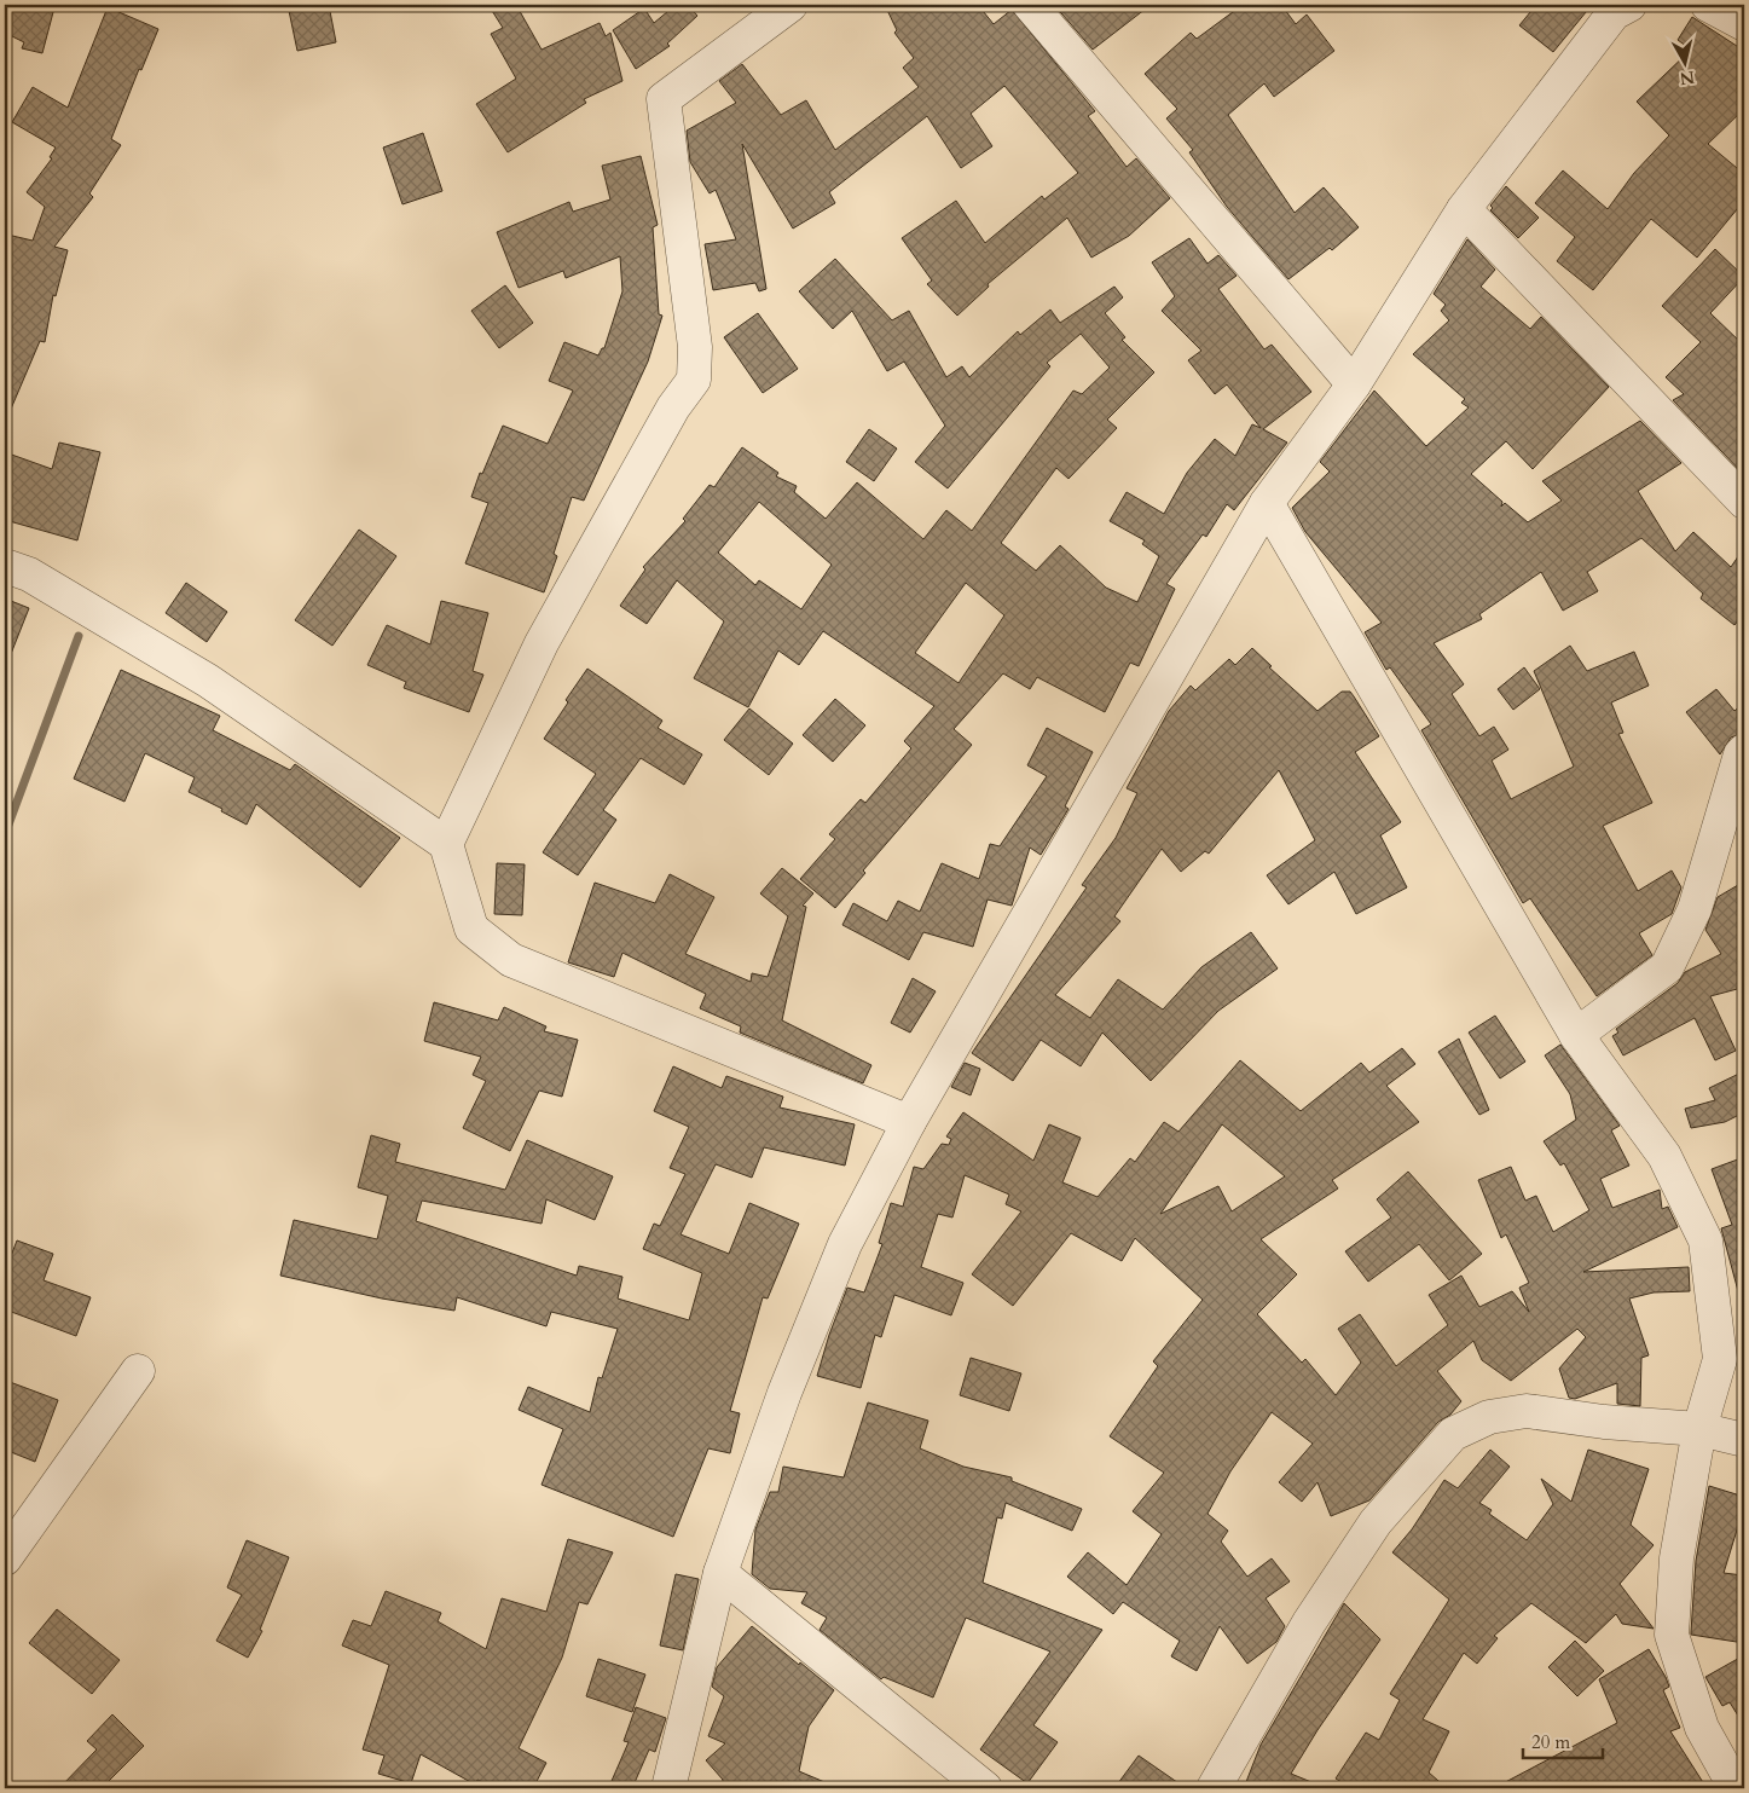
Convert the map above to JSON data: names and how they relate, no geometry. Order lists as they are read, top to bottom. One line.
{"scale_bar":"20 m","north":"bottom"}
